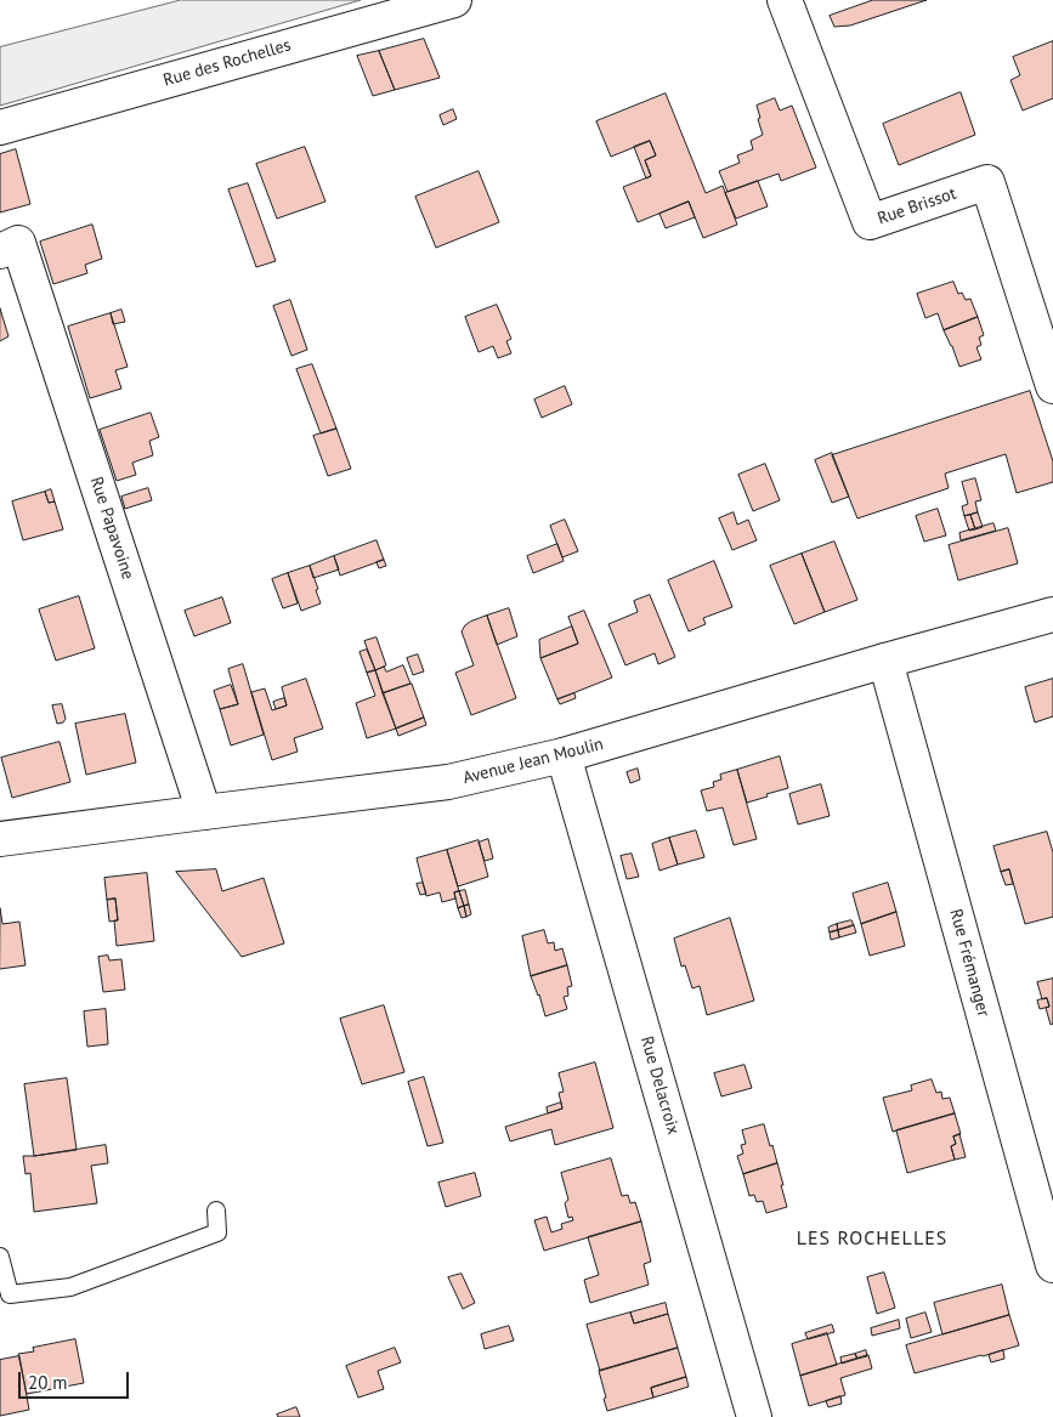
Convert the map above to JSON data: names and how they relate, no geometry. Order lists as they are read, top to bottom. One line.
{"streets":{"street":["Rue des Rochelles","Rue Brissot","Rue Papavoine","Avenue Jean Moulin","Rue Frémanger","Rue Delacroix"]},"crossings":[["Rue Papavoine","Avenue Jean Moulin"],["Avenue Jean Moulin","Rue Frémanger"],["Avenue Jean Moulin","Rue Delacroix"]],"districts":["LES ROCHELLES"],"scale_bar":"20 m"}
